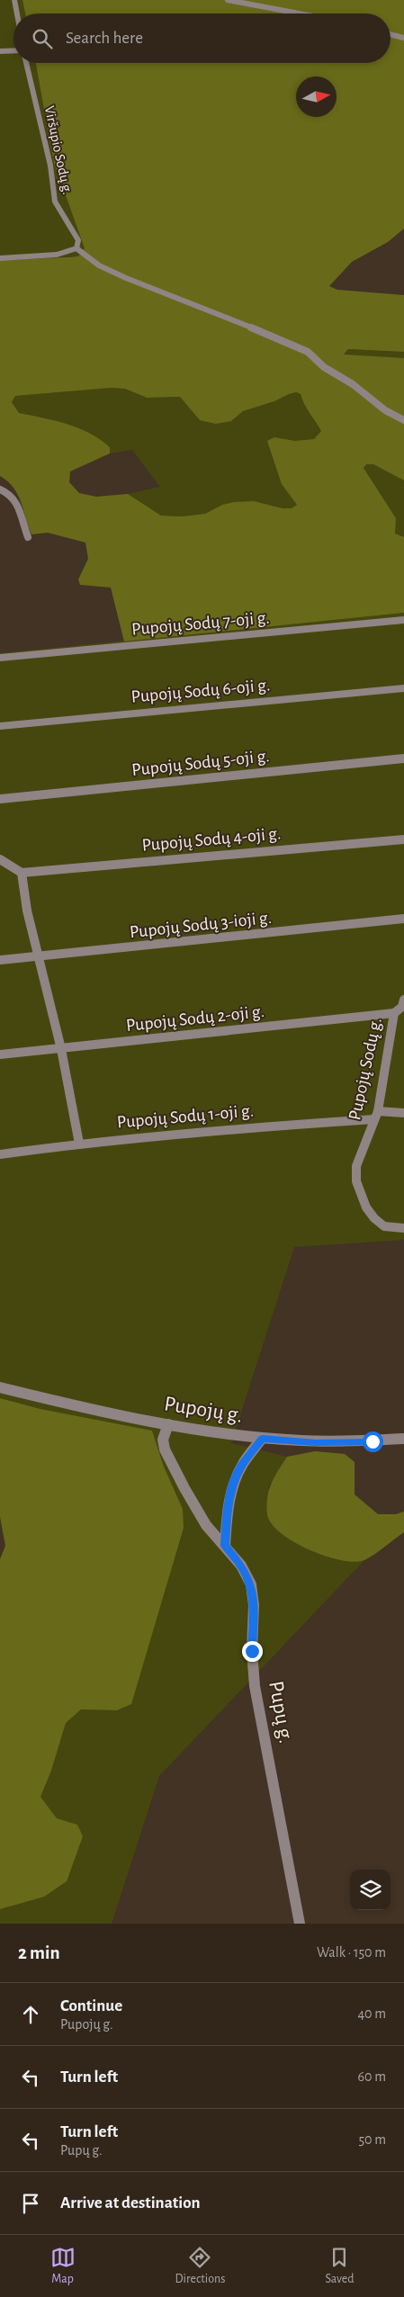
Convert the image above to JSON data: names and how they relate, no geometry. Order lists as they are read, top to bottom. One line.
{"streets":{"street":["Viršupio Sodų g.","Pupojų Sodų 7-oji g.","Pupojų Sodų 6-oji g.","Pupojų Sodų 5-oji g.","Pupojų Sodų 4-oji g.","Pupojų Sodų 3-ioji g.","Pupojų Sodų 2-oji g.","Pupojų Sodų g.","Pupojų Sodų 1-oji g.","Pupojų g.","Pupų g."]},"crossings":[["Pupojų Sodų 2-oji g.","Pupojų Sodų g."],["Pupojų Sodų g.","Pupojų Sodų 1-oji g."],["Pupojų g.","Pupų g."]],"north":"right","page":{"search":"Search here","heading":["2 min","Walk · 150 m"],"list":[["Continue","Pupojų g.","40 m"],["Turn left","60 m"],["Turn left","Pupų g.","50 m"],"Arrive at destination"],"nav":["Map","Directions","Saved"]}}
